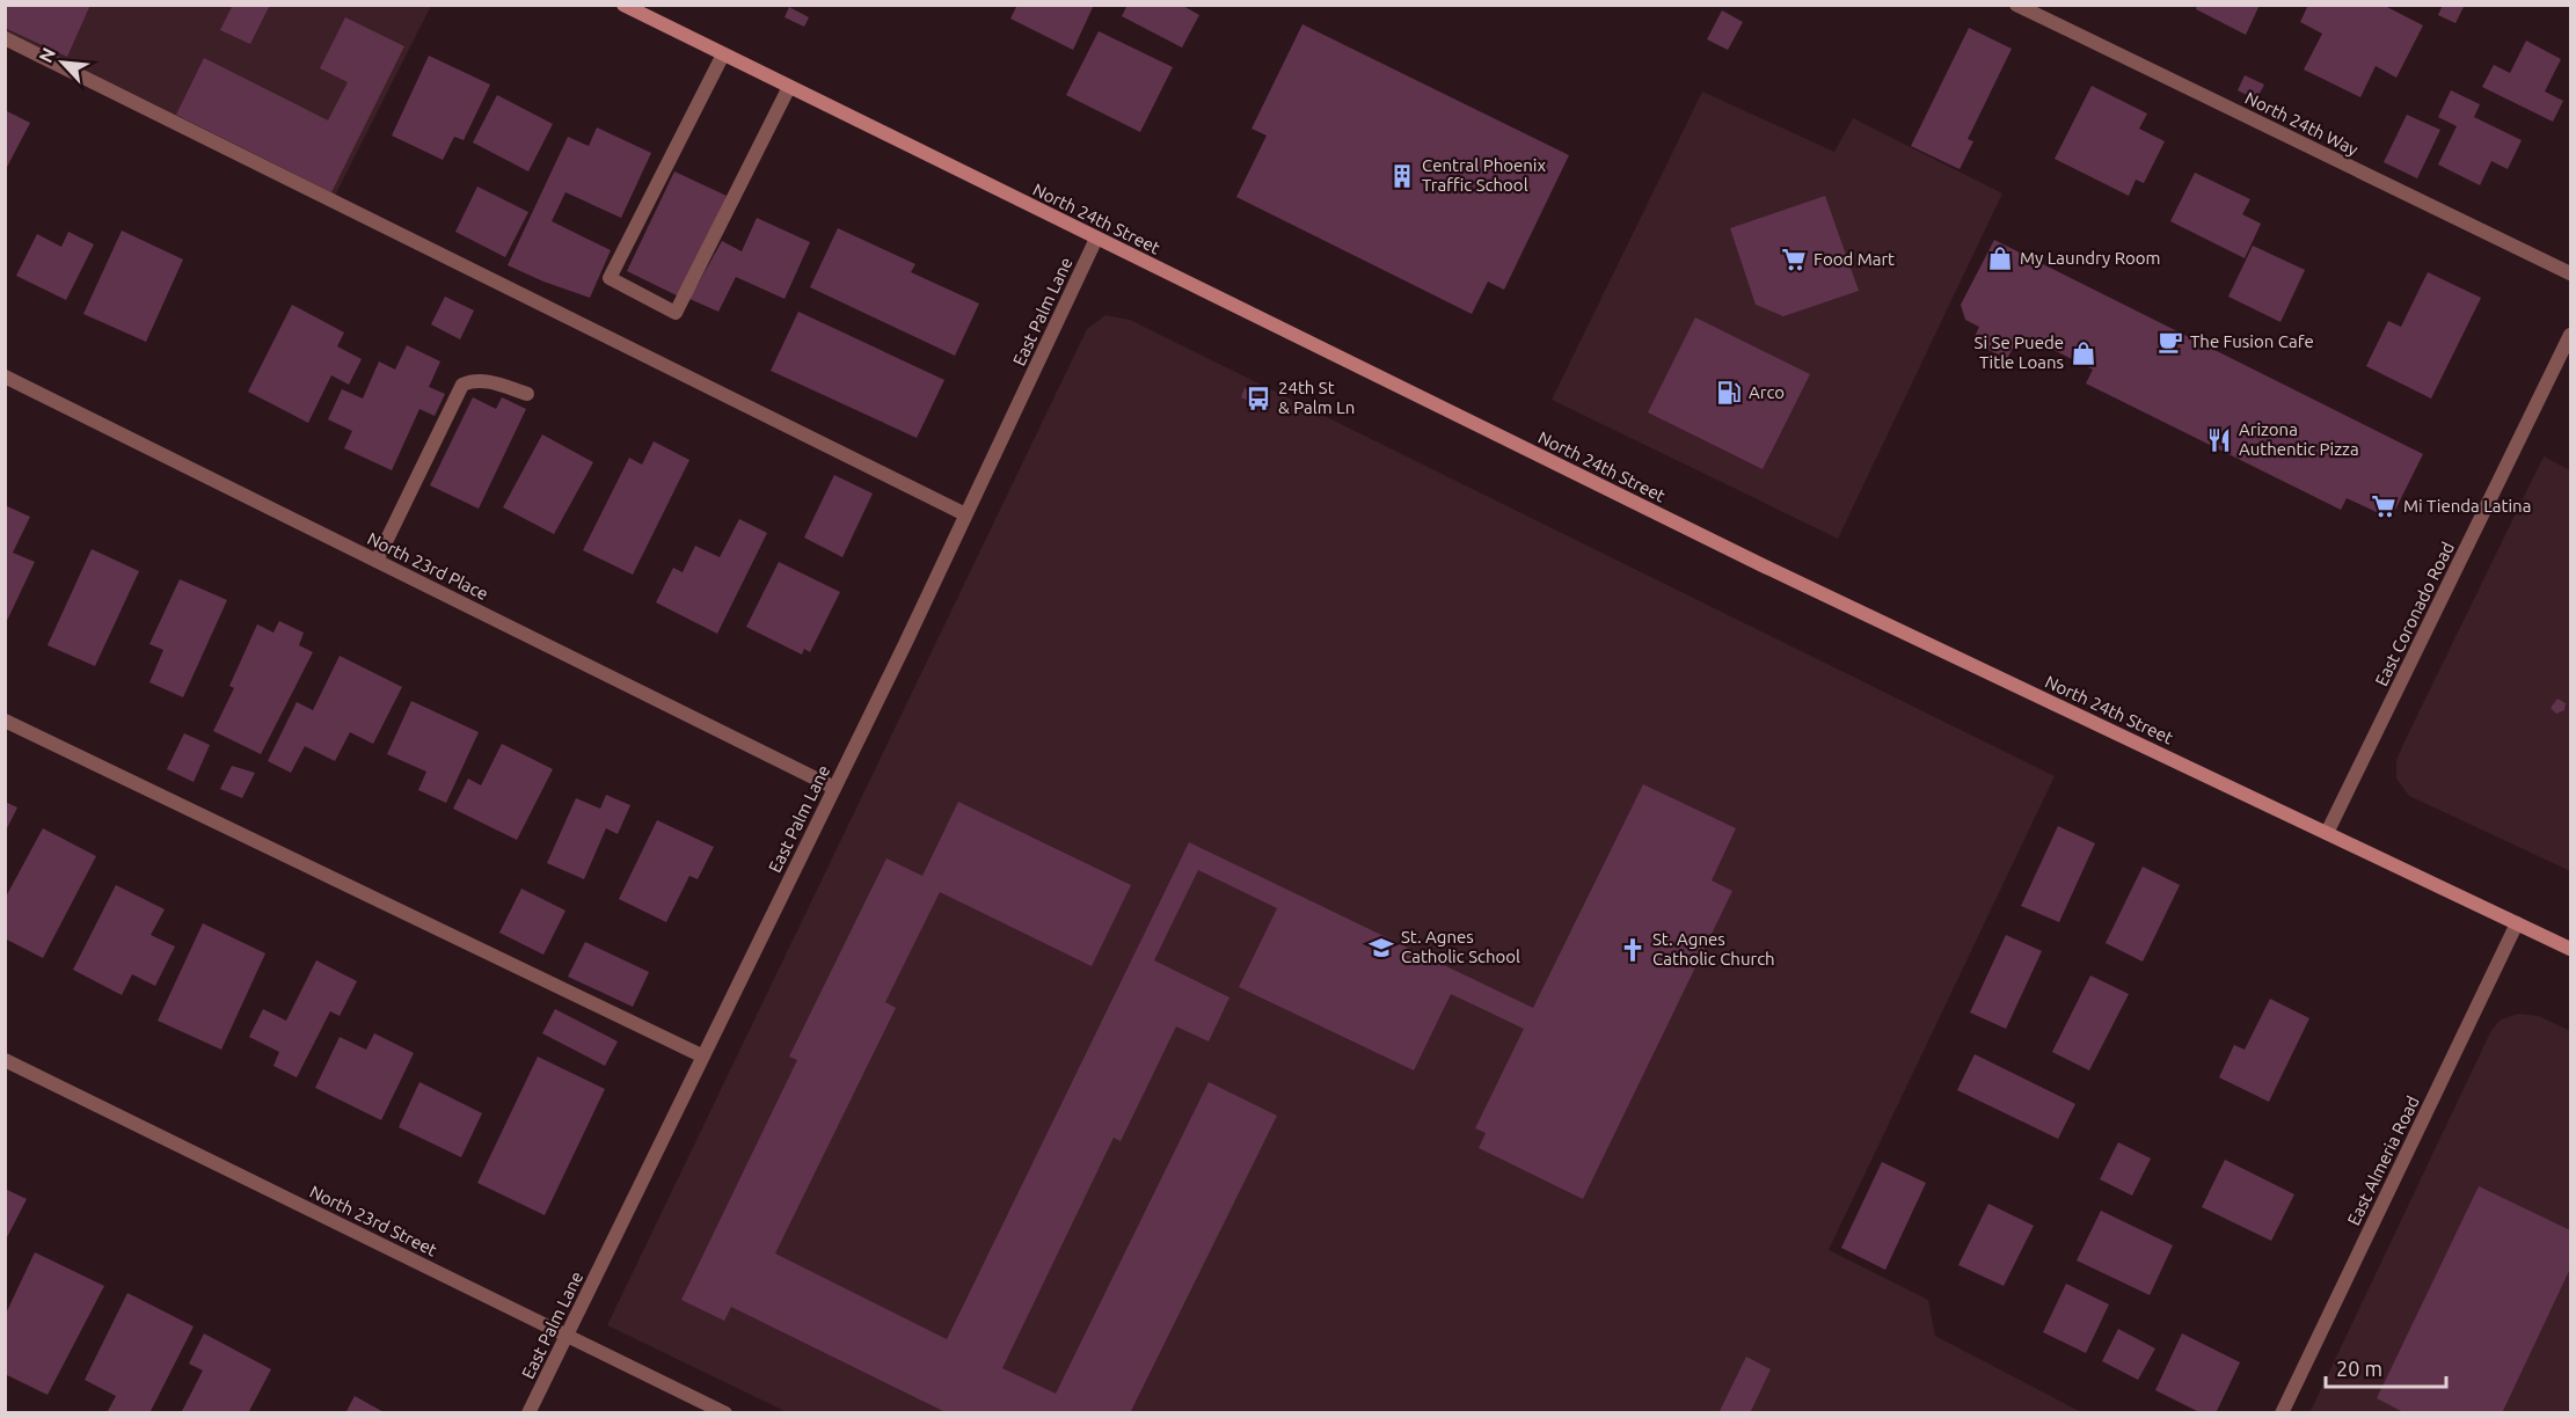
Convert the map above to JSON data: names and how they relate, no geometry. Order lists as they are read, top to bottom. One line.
{"streets":{"main road":["North 24th Street"],"street":["North 24th Way","East Palm Lane","North 23rd Place","East Coronado Road","East Almeria Road","North 23rd Street"]},"crossings":[["North 24th Street","East Palm Lane"],["North 24th Street","East Coronado Road"],["North 24th Street","East Almeria Road"],["East Palm Lane","North 23rd Place"],["East Palm Lane","North 23rd Street"]],"places":{"building":["Central Phoenix Traffic School"],"shop":["My Laundry Room","Si Se Puede Title Loans"],"supermarket":["Food Mart","Mi Tienda Latina"],"cafe":["The Fusion Cafe"],"fuel station":["Arco"],"bus stop":["24th St & Palm Ln"],"restaurant":["Arizona Authentic Pizza"],"school or university":["St. Agnes Catholic School"],"church":["St. Agnes Catholic Church"]},"scale_bar":"20 m","north":"top left"}
